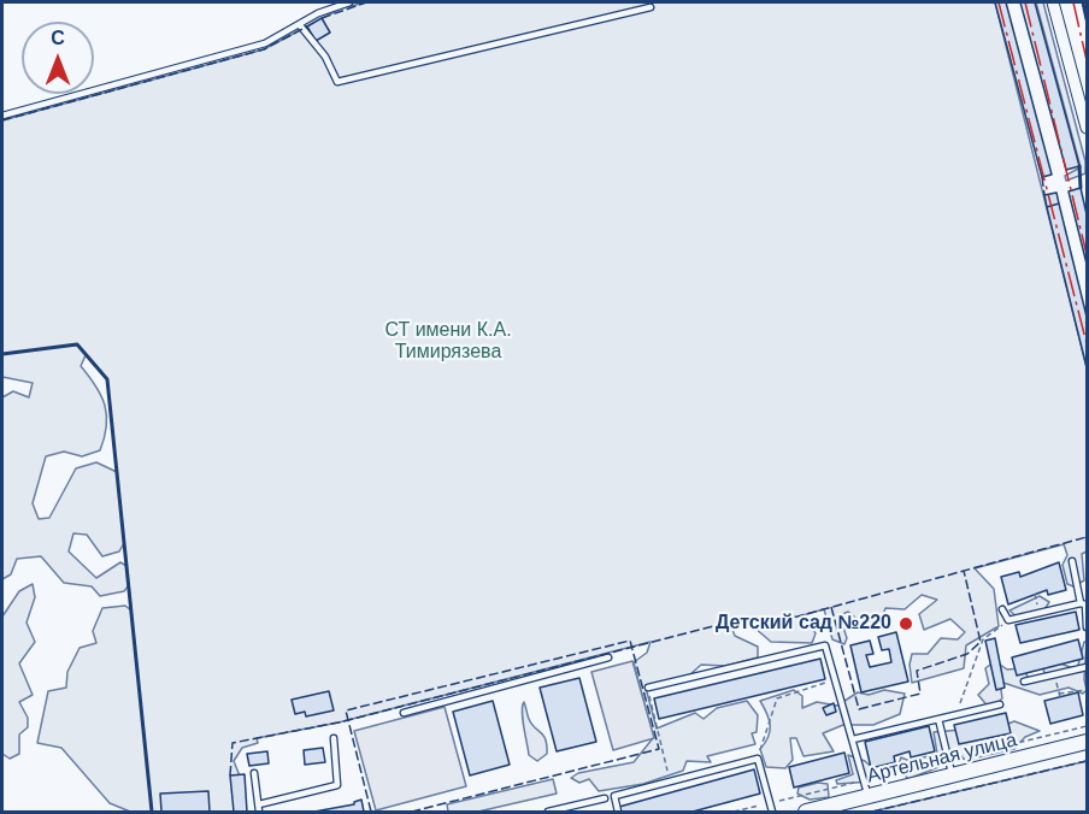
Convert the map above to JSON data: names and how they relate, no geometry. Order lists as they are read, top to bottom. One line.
{"streets":{"street":["Артельная улица"]},"parks":["СТ имени К.А. Тимирязева"],"places":["Детский сад №220"],"north":"top"}
